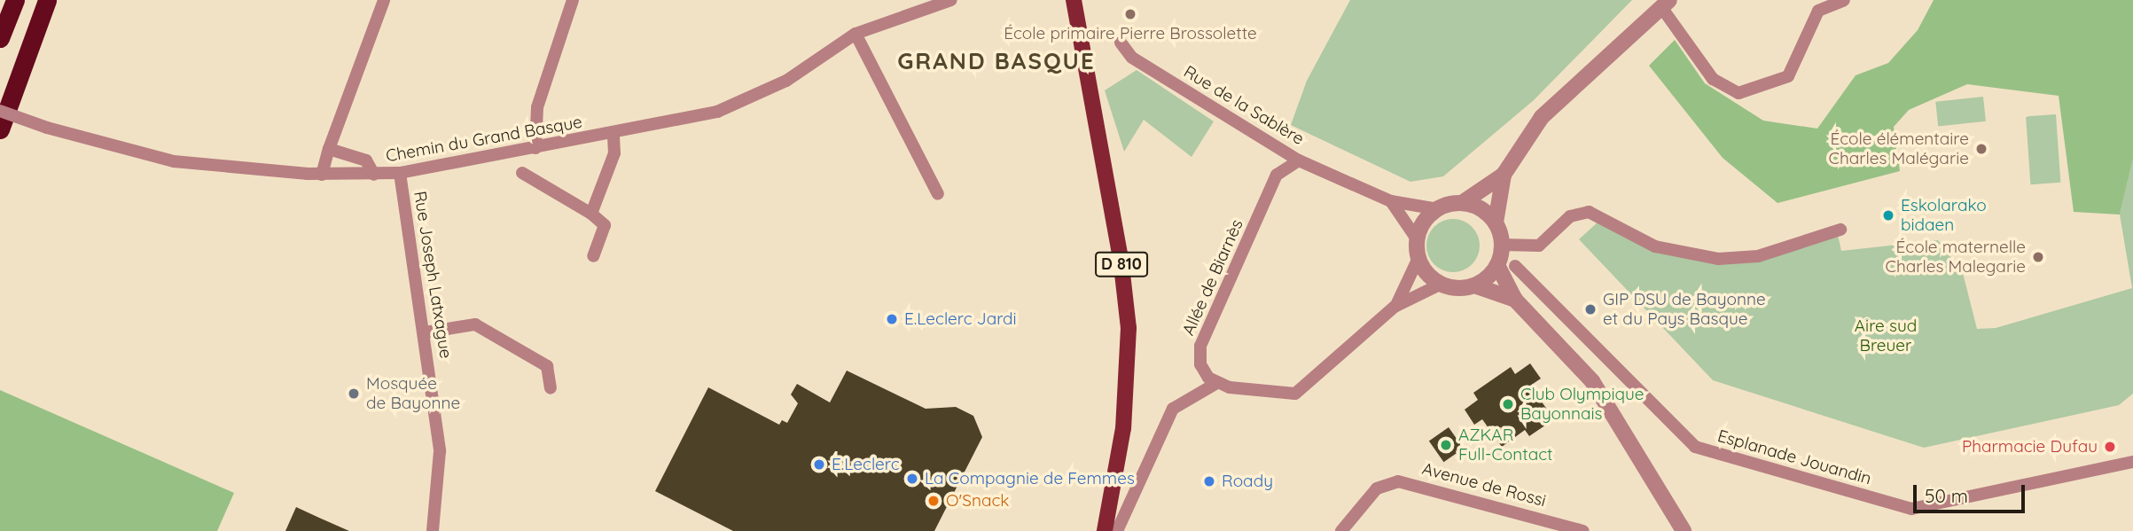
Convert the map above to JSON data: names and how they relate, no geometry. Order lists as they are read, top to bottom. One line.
{"streets":{"main road":["D 810"],"street":["Rue de la Sablère","Chemin du Grand Basque","Rue Joseph Latxague","Allée de Biarnès","Esplanade Jouandin","Avenue de Rossi"]},"crossings":[["Rue de la Sablère","Allée de Biarnès"],["Chemin du Grand Basque","Rue Joseph Latxague"]],"districts":["GRAND BASQUE"],"parks":["Aire sud Breuer"],"places":["École primaire Pierre Brossolette","École élémentaire Charles Malégarie","Eskolarako bidaen","École maternelle Charles Malegarie","GIP DSU de Bayonne et du Pays Basque","E.Leclerc Jardi","Mosquée de Bayonne","Club Olympique Bayonnais","AZKAR Full-Contact","Pharmacie Dufau","E.Leclerc","La Compagnie de Femmes","Roady","O'Snack"],"scale_bar":"50 m"}
